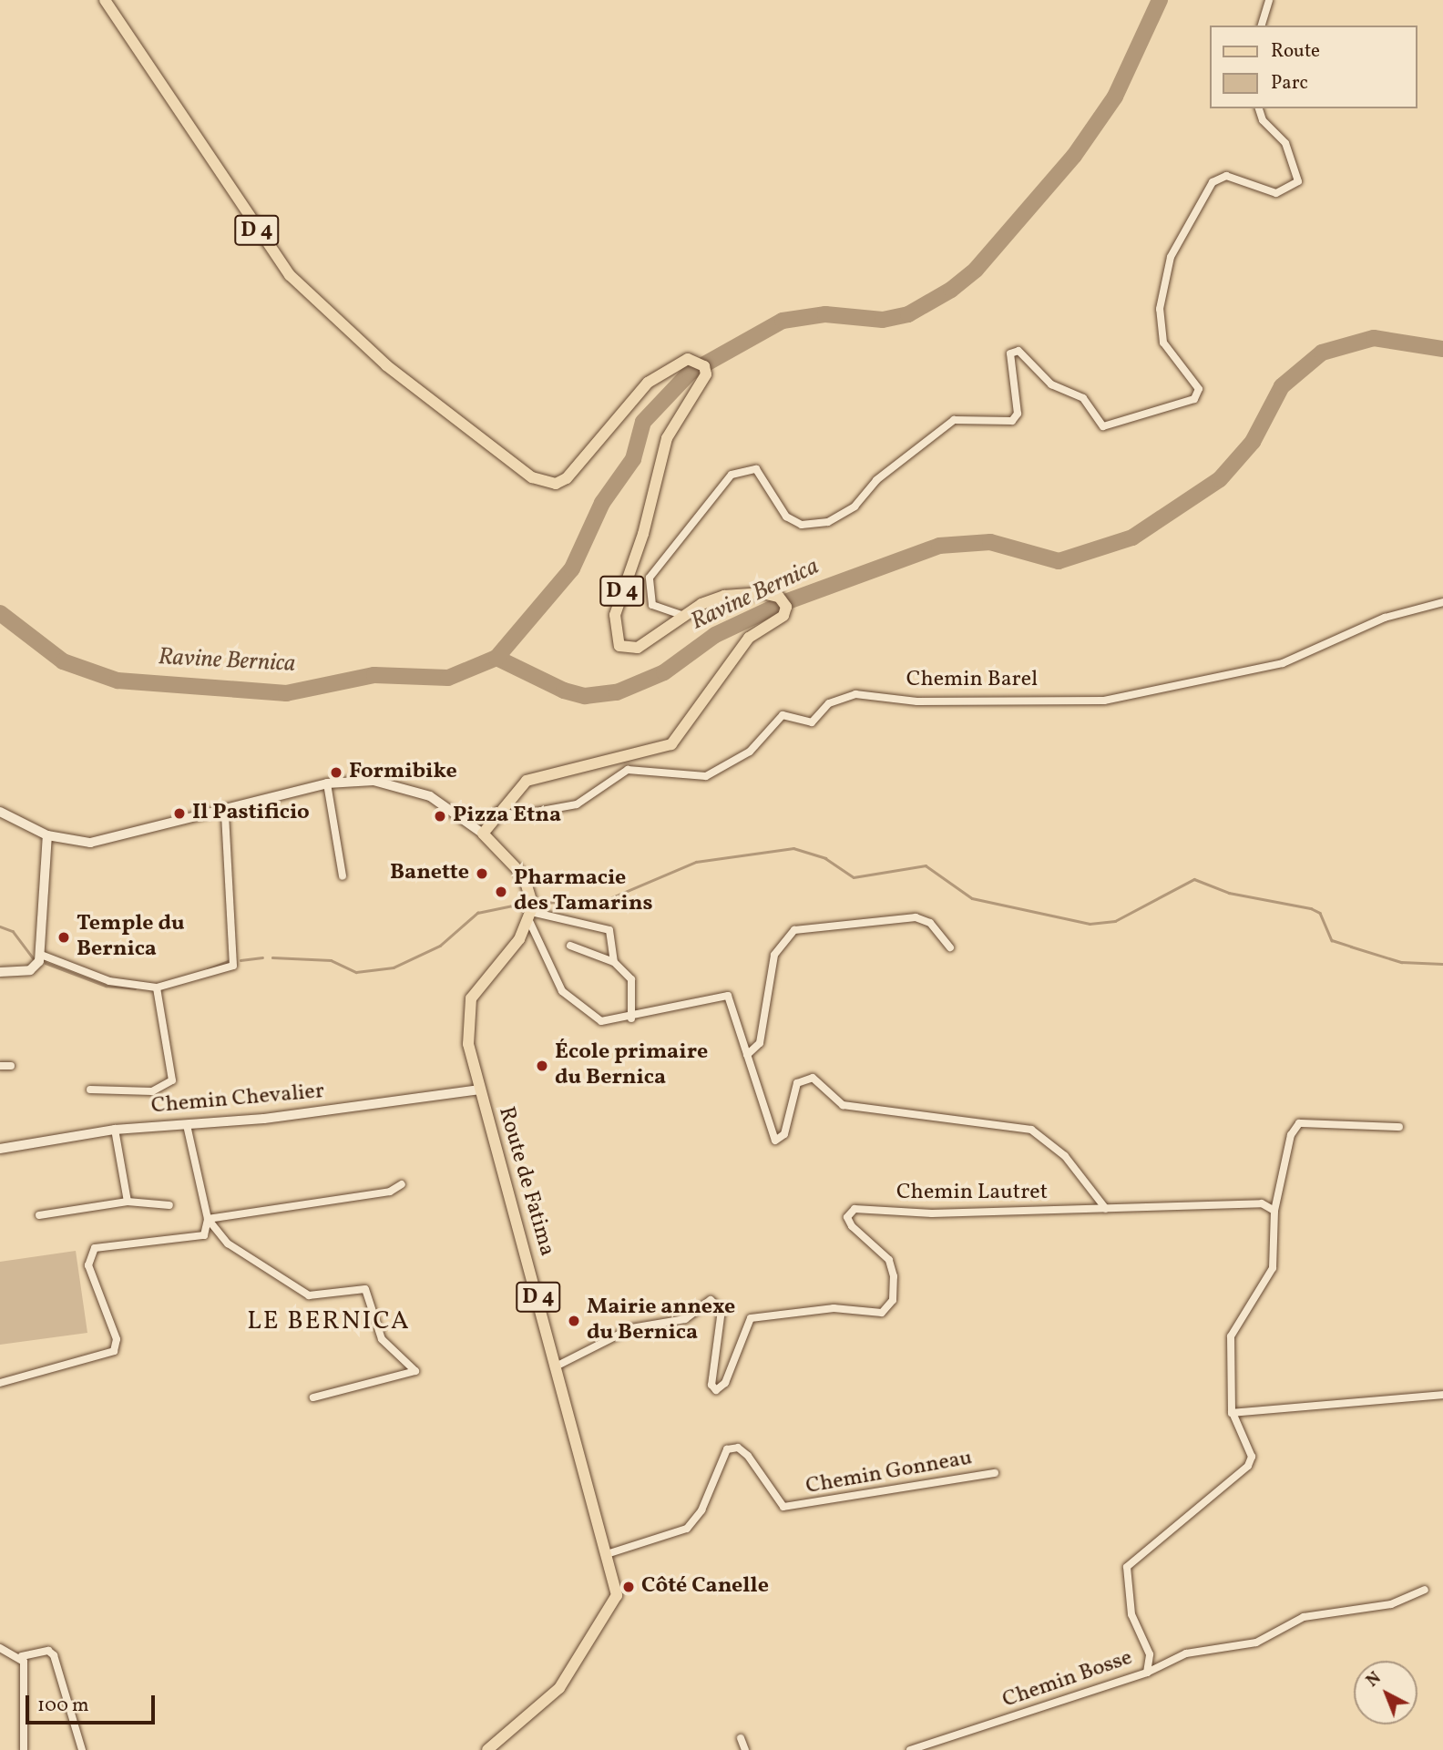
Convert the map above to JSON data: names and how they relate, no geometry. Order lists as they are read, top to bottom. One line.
{"streets":{"main road":["D 4","Route de Fatima"],"street":["Chemin Barel","Chemin Chevalier","Chemin Lautret","Chemin Gonneau","Chemin Bosse"]},"crossings":[["D 4","Chemin Barel"],["Chemin Chevalier","Route de Fatima"],["Route de Fatima","Chemin Lautret"],["Route de Fatima","Chemin Gonneau"]],"districts":["LE BERNICA"],"water":["Ravine Bernica"],"places":["Formibike","Il Pastificio","Pizza Etna","Banette","Pharmacie des Tamarins","Temple du Bernica","École primaire du Bernica","Mairie annexe du Bernica","Côté Canelle"],"legend":["Route","Parc"],"scale_bar":"100 m","north":"top left"}
